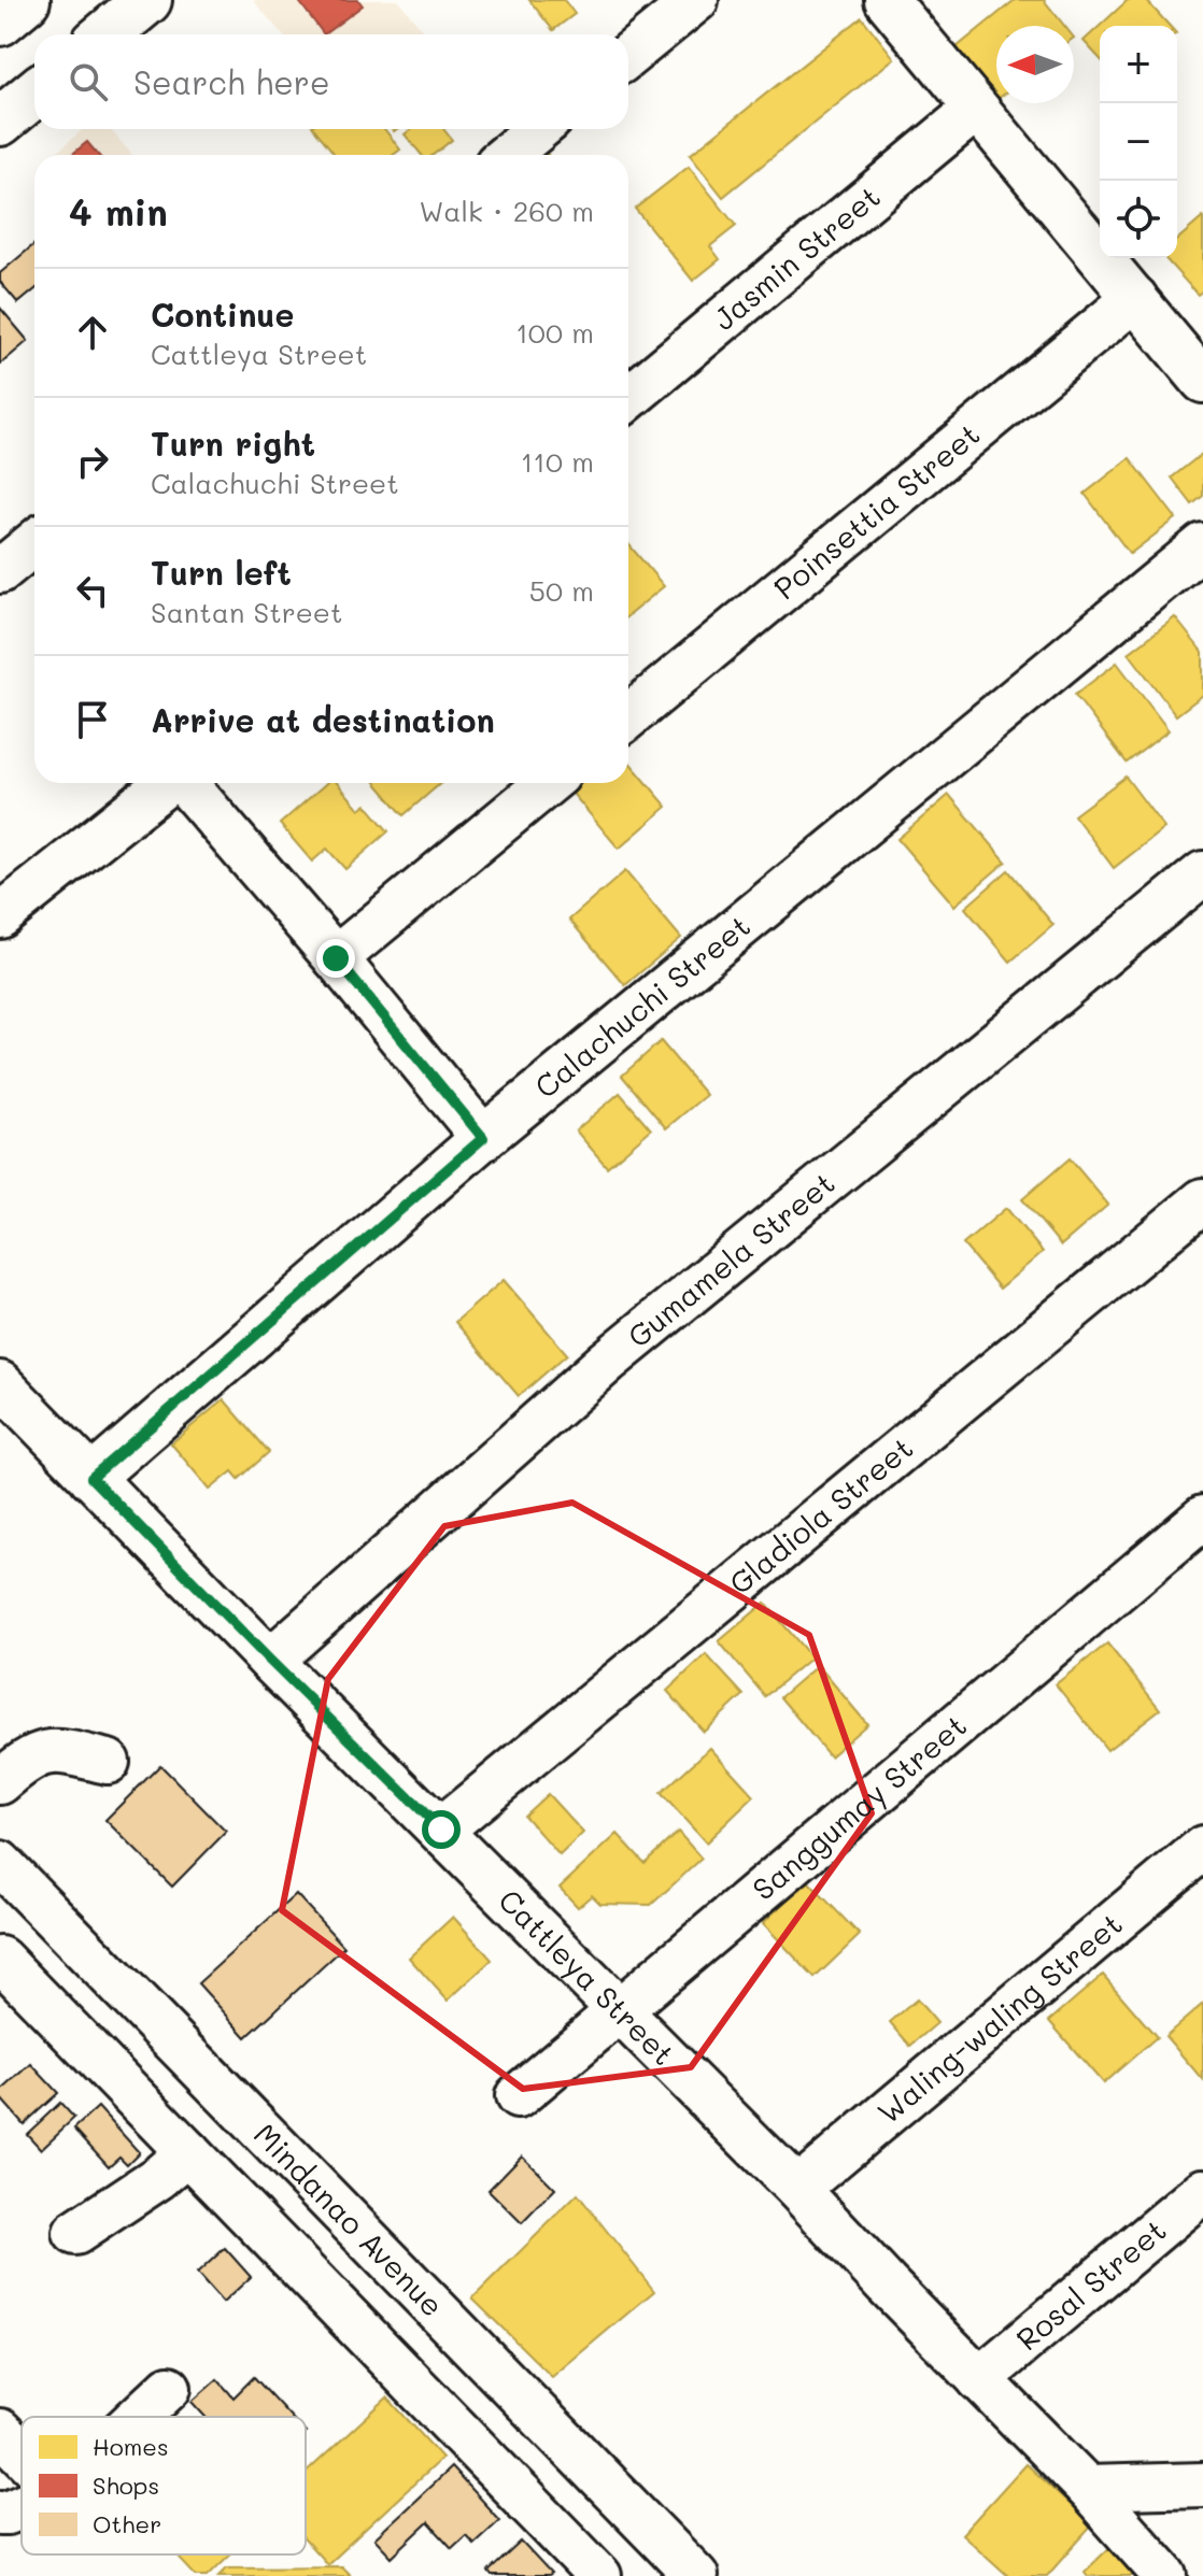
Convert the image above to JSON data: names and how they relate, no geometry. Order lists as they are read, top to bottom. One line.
{"streets":{"street":["Jasmin Street","Poinsettia Street","Calachuchi Street","Gumamela Street","Gladiola Street","Sanggumay Street","Cattleya Street","Waling-waling Street","Mindanao Avenue","Rosal Street"]},"crossings":[["Calachuchi Street","Cattleya Street"],["Gumamela Street","Cattleya Street"],["Gladiola Street","Cattleya Street"],["Sanggumay Street","Cattleya Street"],["Cattleya Street","Waling-waling Street"],["Cattleya Street","Rosal Street"]],"legend":["Homes","Shops","Other"],"north":"left","page":{"map_buttons":["+","−"],"search":"Search here","heading":["4 min","Walk · 260 m"],"list":[["Continue","Cattleya Street","100 m"],["Turn right","Calachuchi Street","110 m"],["Turn left","Santan Street","50 m"],"Arrive at destination"]}}
